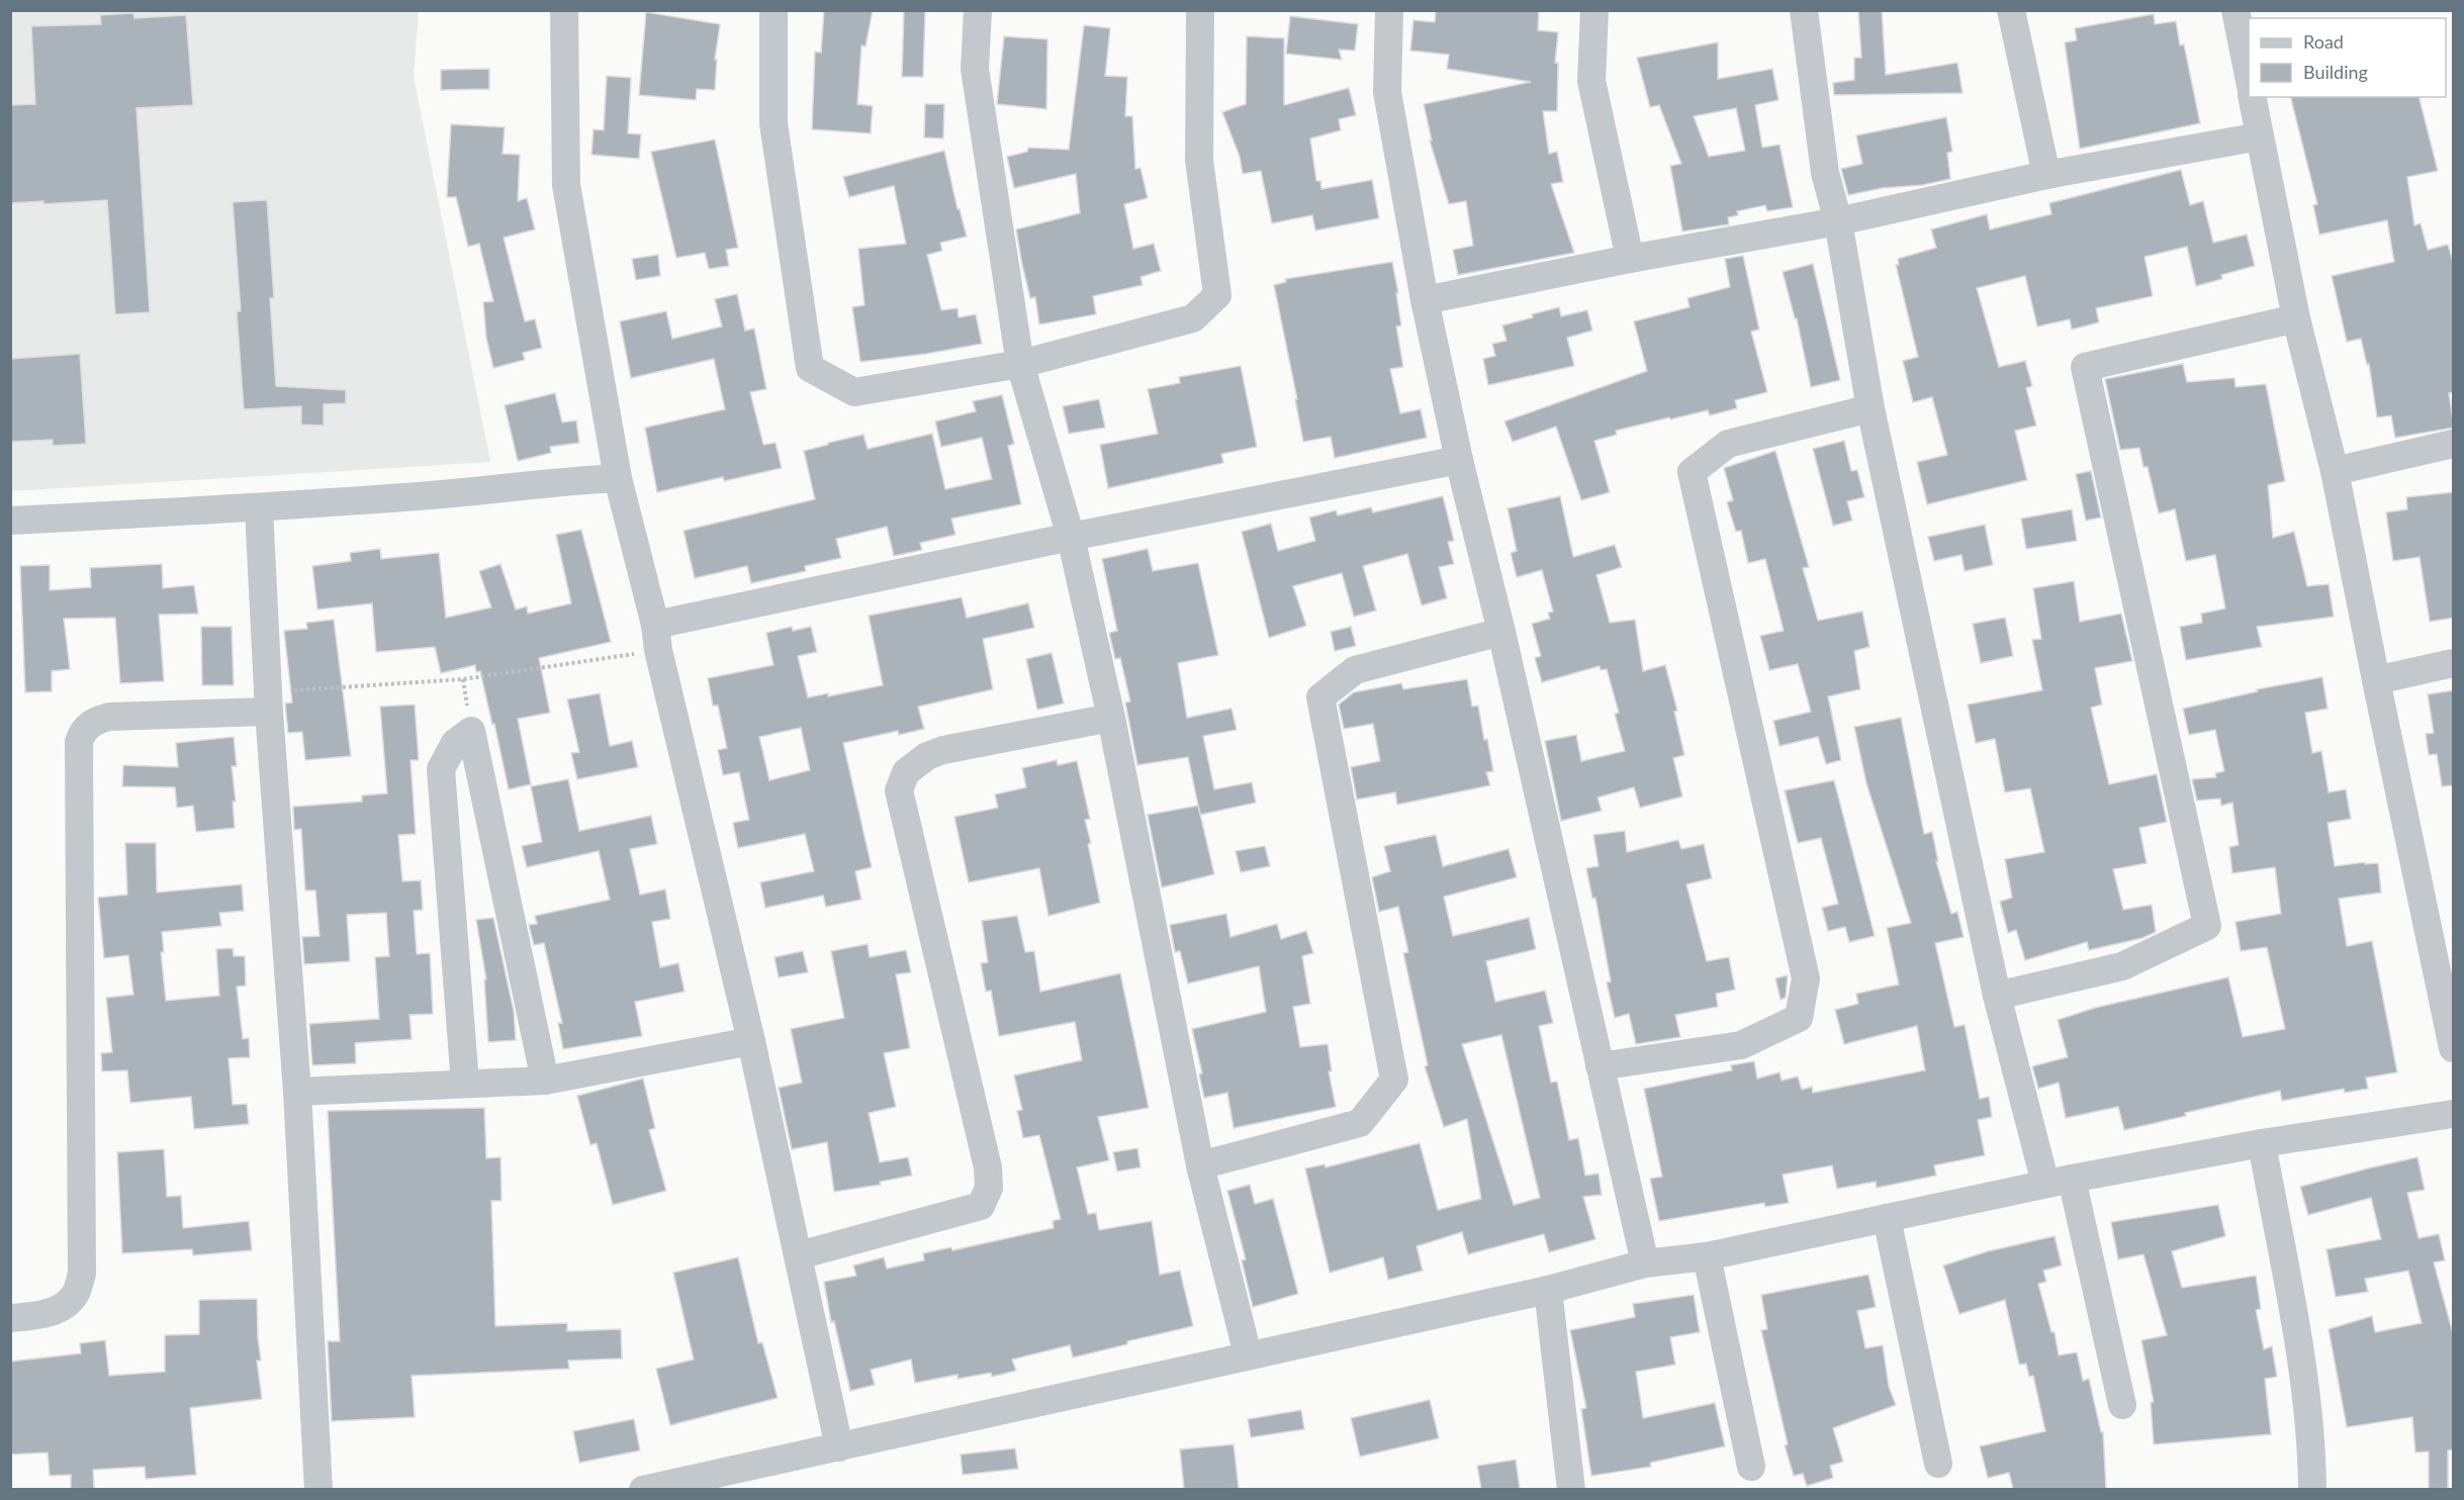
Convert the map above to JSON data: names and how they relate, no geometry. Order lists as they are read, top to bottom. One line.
{"legend":["Road","Building"]}
